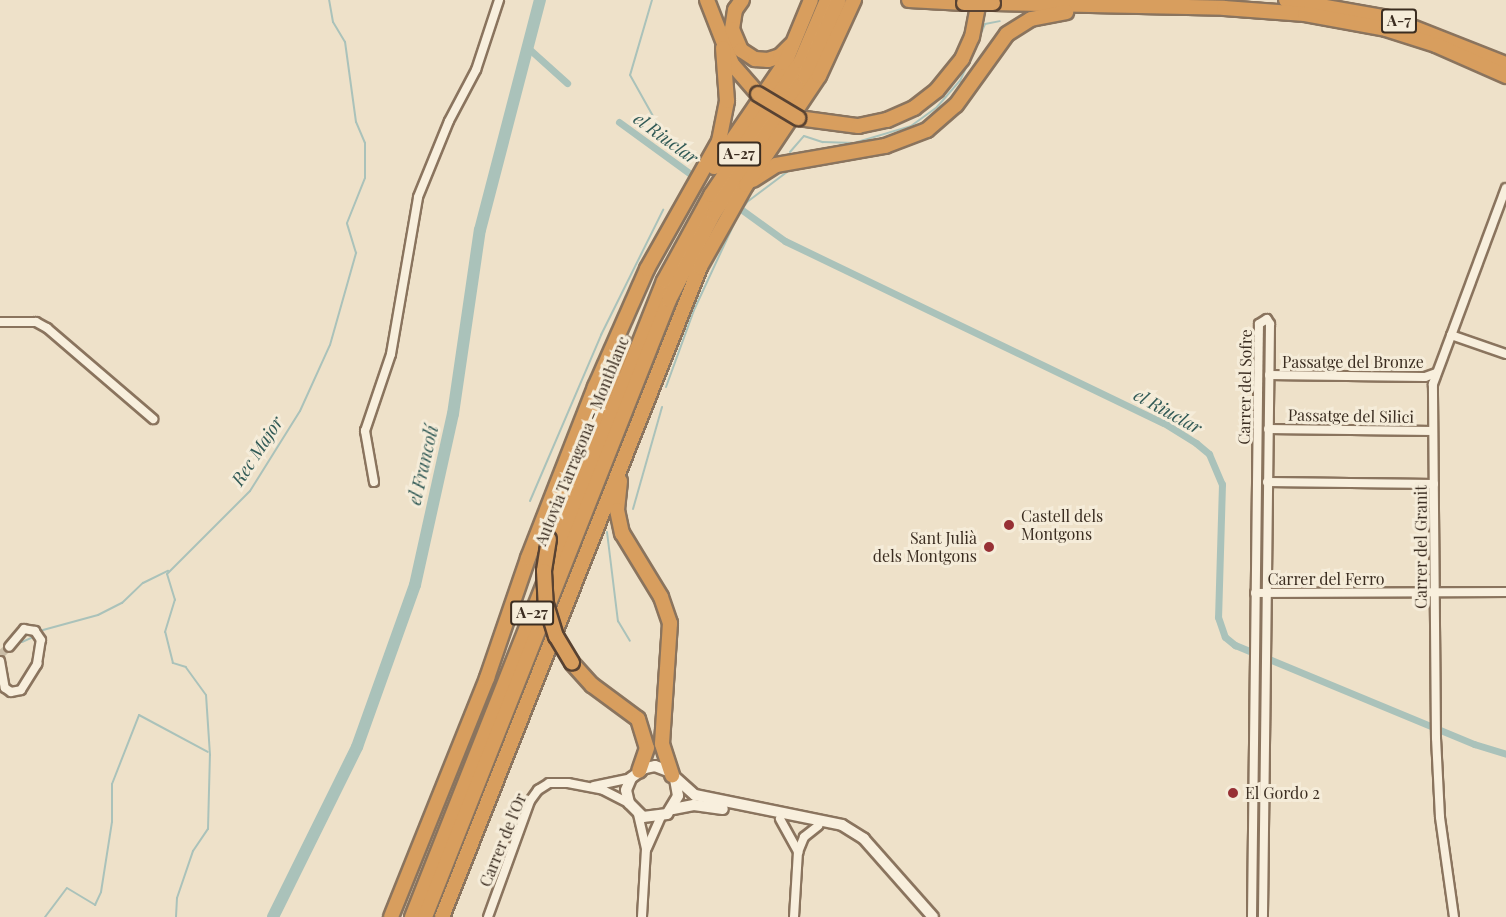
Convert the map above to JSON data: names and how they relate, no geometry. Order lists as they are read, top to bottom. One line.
{"streets":{"highway":["A-7","A-27","Autovia Tarragona - Montblanc"],"street":["Passatge del Bronze","Carrer del Sofre","Passatge del Silici","Carrer del Granit","Carrer del Ferro","Carrer de l'Or"]},"crossings":[["Passatge del Bronze","Carrer del Sofre"],["Passatge del Bronze","Carrer del Granit"],["Carrer del Sofre","Passatge del Silici"],["Carrer del Sofre","Carrer del Ferro"],["Passatge del Silici","Carrer del Granit"],["Carrer del Granit","Carrer del Ferro"]],"water":["el Riuclar","Rec Major","el Francolí"],"places":["Castell dels Montgons","Sant Julià dels Montgons","El Gordo 2"]}
